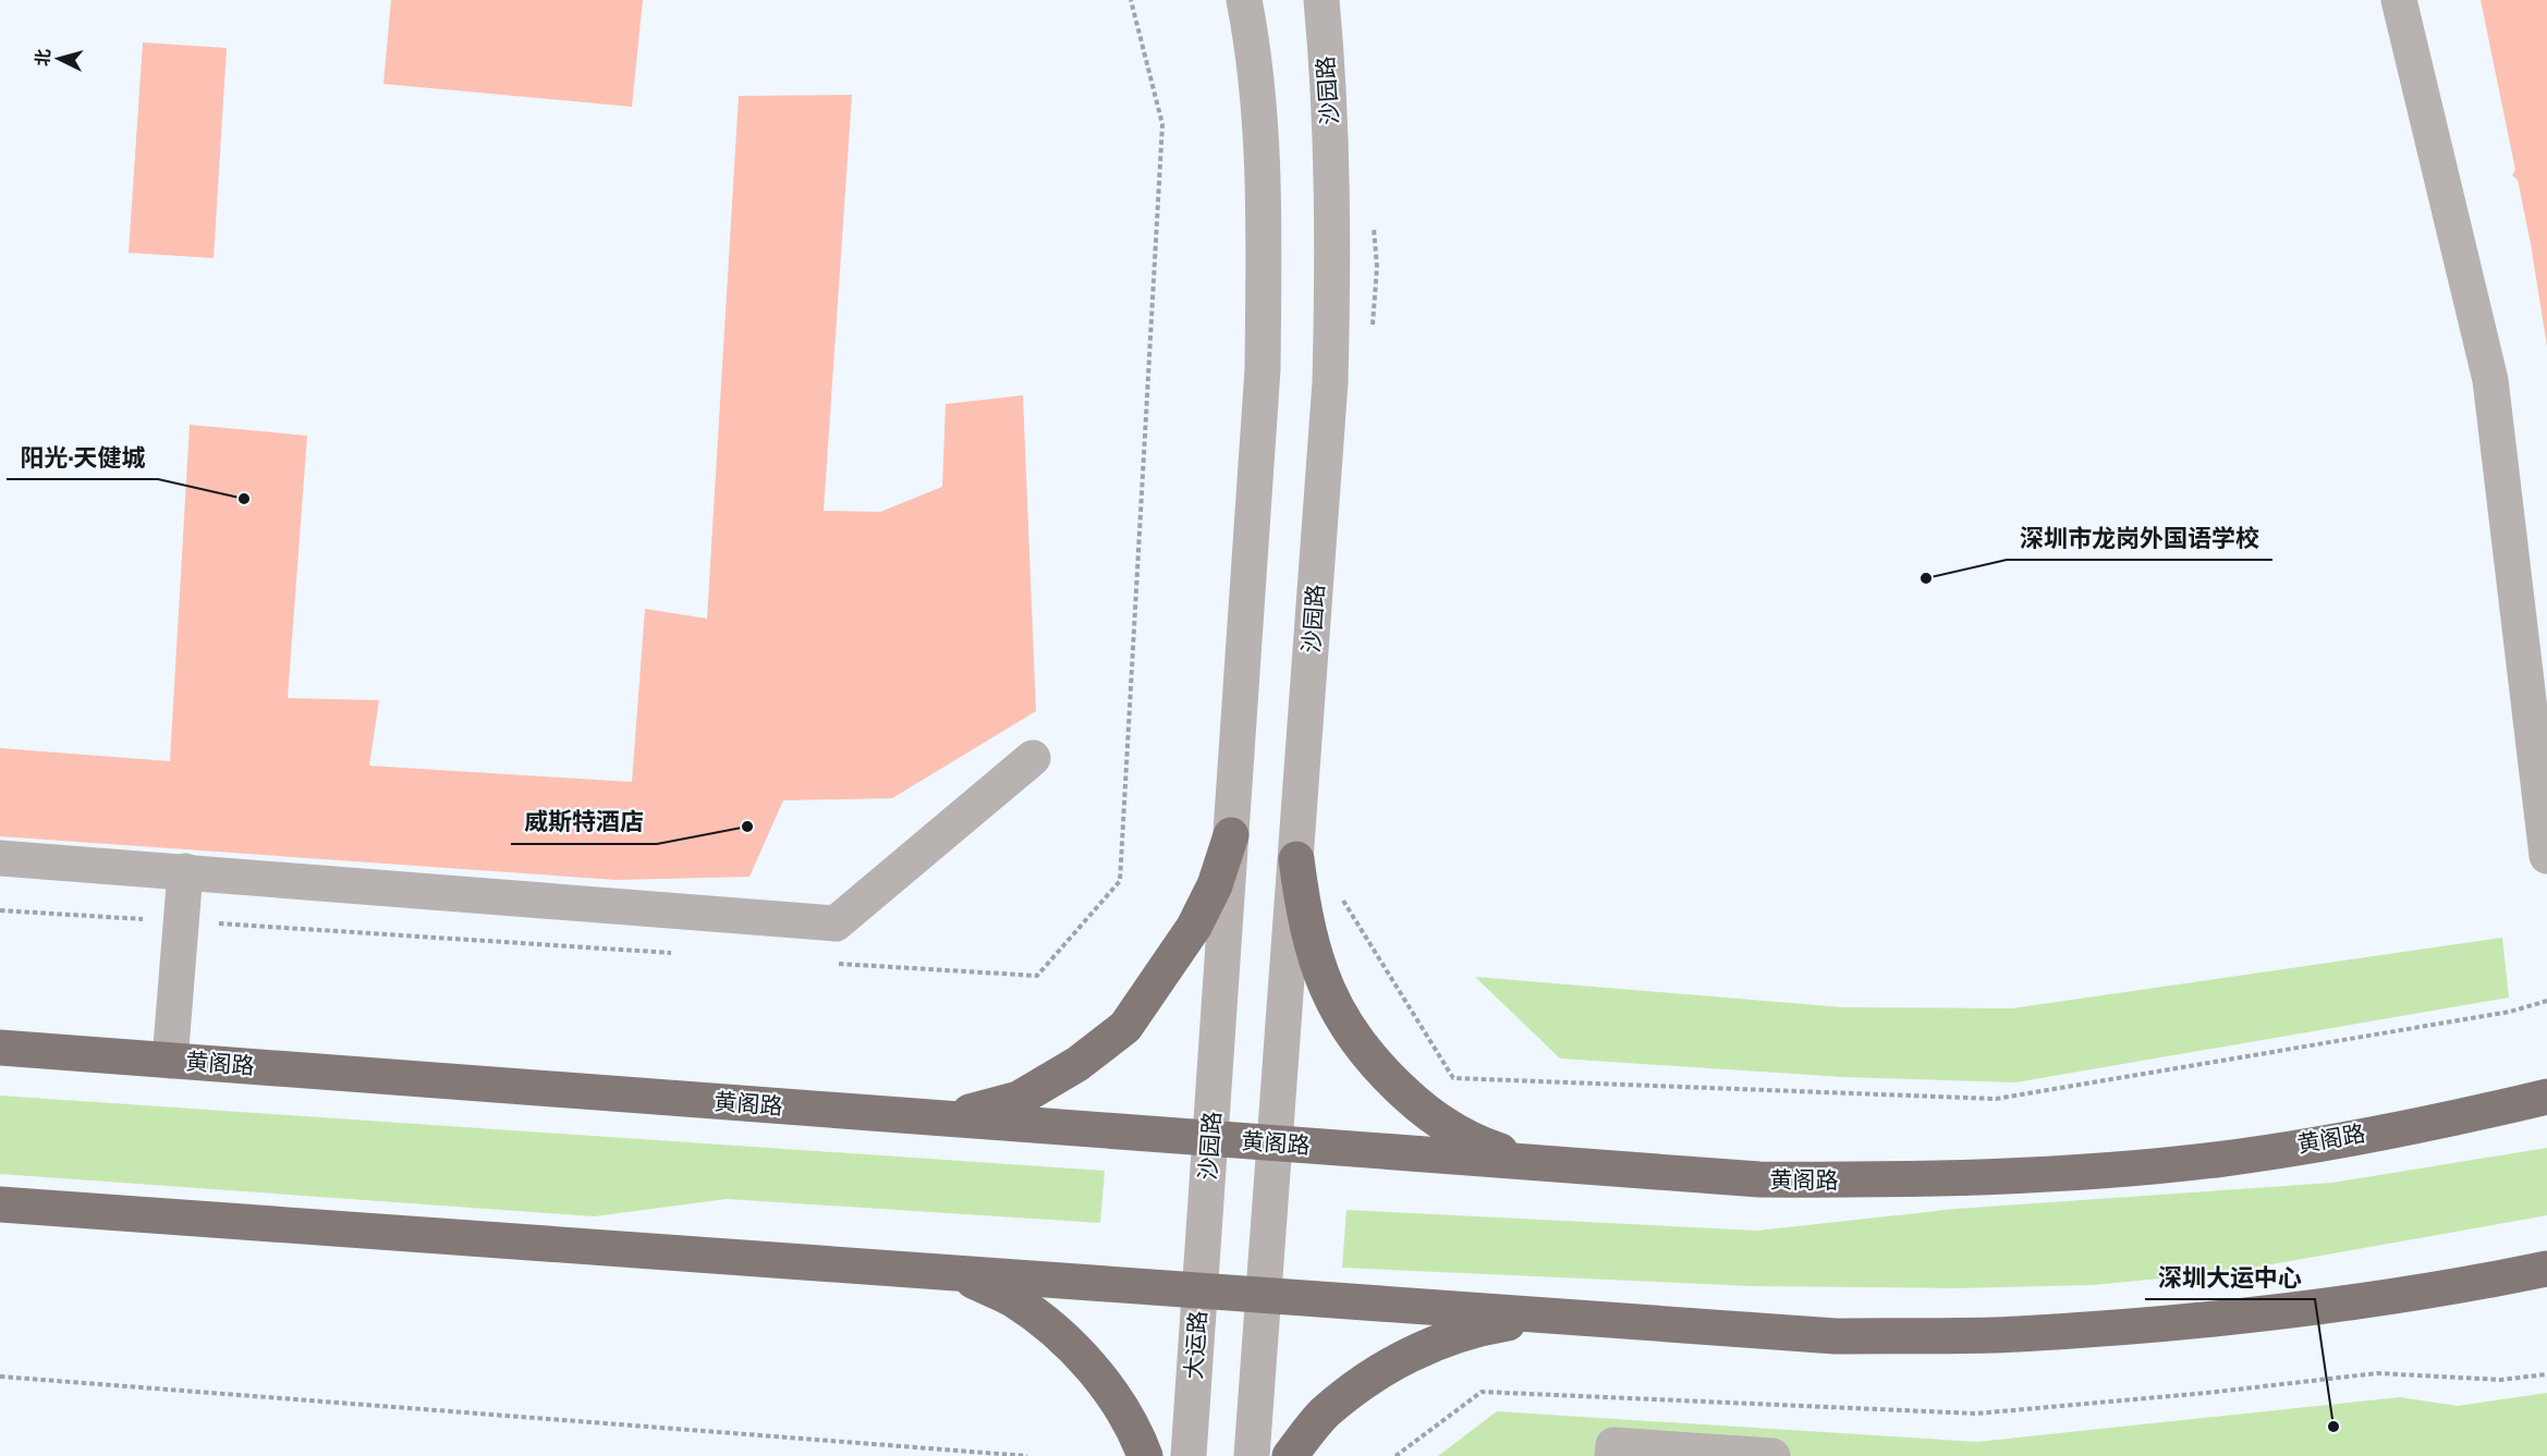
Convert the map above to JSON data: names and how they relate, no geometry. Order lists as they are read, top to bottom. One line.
{"streets":{"main road":["黄阁路"],"street":["沙园路","大运路"]},"crossings":[["沙园路","黄阁路"],["沙园路","大运路"]],"places":["阳光·天健城","深圳市龙岗外国语学校","威斯特酒店","深圳大运中心"],"north":"left"}
